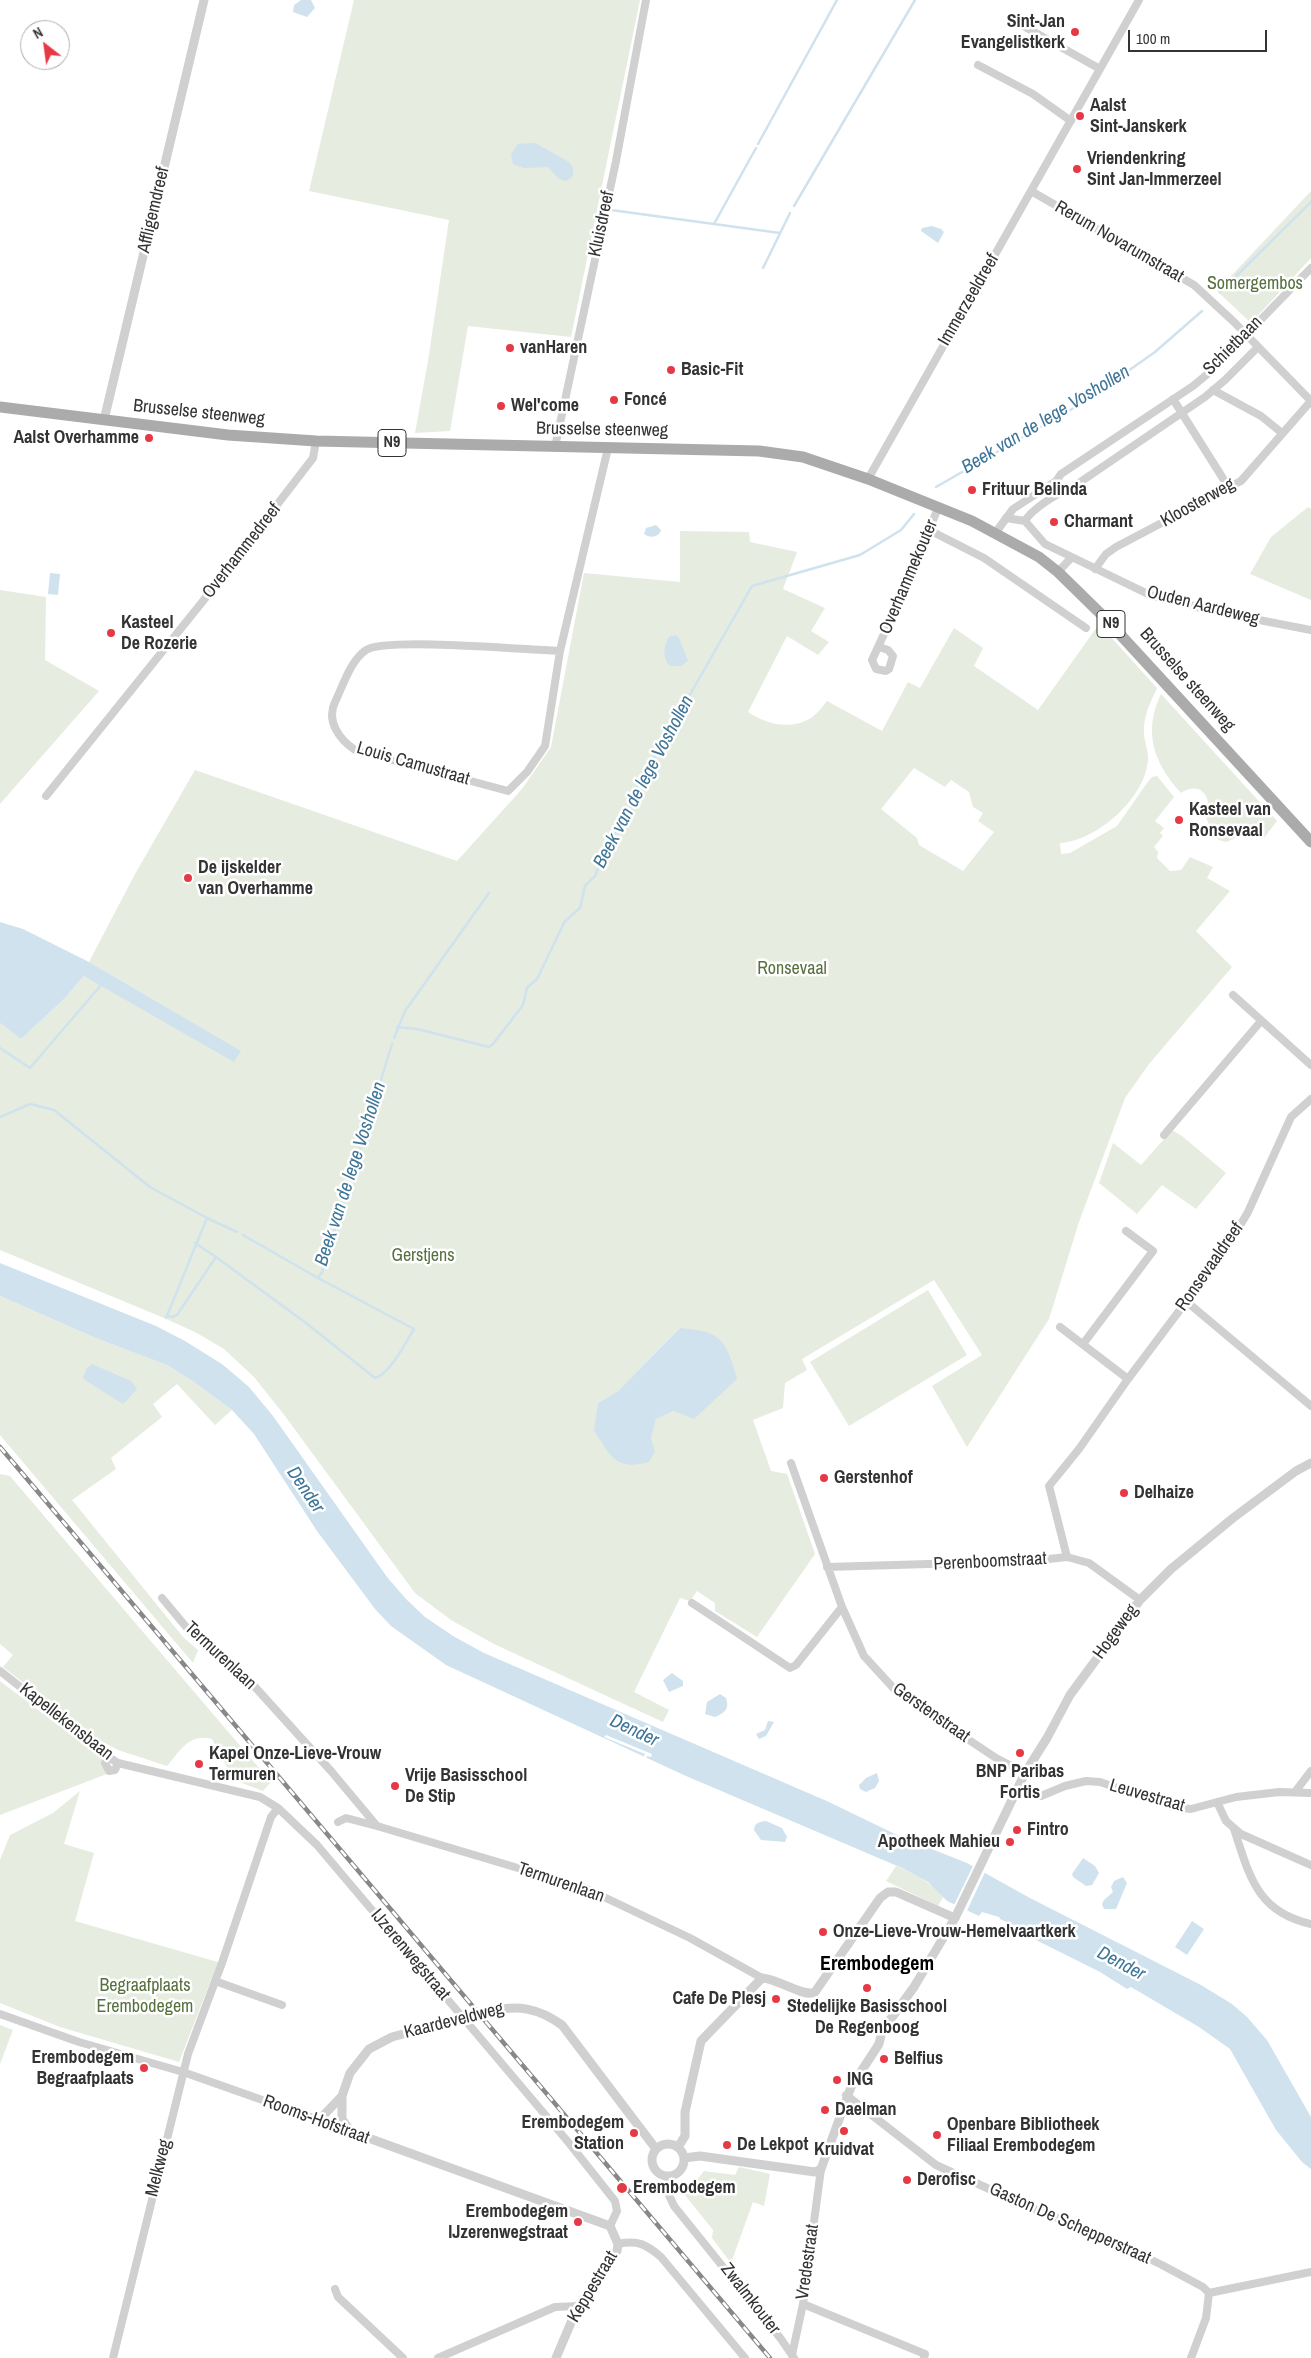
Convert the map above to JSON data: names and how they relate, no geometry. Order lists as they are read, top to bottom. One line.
{"streets":{"main road":["Brusselse steenweg","N9"],"street":["Affligemdreef","Kluisdreef","Rerum Novarumstraat","Immerzeeldreef","Schietbaan","Kloosterweg","Overhammedreef","Overhammekouter","Ouden Aardeweg","Louis Camustraat","Ronsevaaldreef","Perenboomstraat","Hogeweg","Termurenlaan","Gerstenstraat","Kapellekensbaan","Leuvestraat","IJzerenwegstraat","Kaardeveldweg","Rooms-Hofstraat","Melkweg","Gaston De Schepperstraat","Vredestraat","Keppestraat","Zwalmkouter"]},"crossings":[["Affligemdreef","Brusselse steenweg"],["Kluisdreef","Brusselse steenweg"],["Rerum Novarumstraat","Immerzeeldreef"],["Rerum Novarumstraat","Schietbaan"],["Rerum Novarumstraat","Kloosterweg"],["Immerzeeldreef","Brusselse steenweg"],["Schietbaan","Brusselse steenweg"],["Schietbaan","Ouden Aardeweg"],["Brusselse steenweg","Overhammedreef"],["Brusselse steenweg","Overhammekouter"],["Brusselse steenweg","Louis Camustraat"],["Kloosterweg","Ouden Aardeweg"],["Ronsevaaldreef","Perenboomstraat"],["Perenboomstraat","Hogeweg"],["Perenboomstraat","Gerstenstraat"],["Hogeweg","Gerstenstraat"],["Hogeweg","Leuvestraat"],["Hogeweg","Gaston De Schepperstraat"],["Hogeweg","Vredestraat"],["Kapellekensbaan","IJzerenwegstraat"],["Kapellekensbaan","Melkweg"],["IJzerenwegstraat","Rooms-Hofstraat"],["IJzerenwegstraat","Melkweg"],["Kaardeveldweg","Rooms-Hofstraat"],["Kaardeveldweg","Zwalmkouter"],["Rooms-Hofstraat","Melkweg"],["Vredestraat","Zwalmkouter"]],"districts":["Erembodegem"],"water":["Beek van de lege Voshollen","Dender"],"parks":["Somergembos","Ronsevaal","Gerstjens","Begraafplaats Erembodegem"],"places":["Sint-Jan Evangelistkerk","Aalst Sint-Janskerk","Vriendenkring Sint Jan-Immerzeel","vanHaren","Basic-Fit","Foncé","Wel'come","Aalst Overhamme","Frituur Belinda","Charmant","Kasteel De Rozerie","Kasteel van Ronsevaal","De ijskelder van Overhamme","Gerstenhof","Delhaize","BNP Paribas Fortis","Kapel Onze-Lieve-Vrouw Termuren","Vrije Basisschool De Stip","Fintro","Apotheek Mahieu","Onze-Lieve-Vrouw-Hemelvaartkerk","Stedelijke Basisschool De Regenboog","Cafe De Plesj","Belfius","Erembodegem Begraafplaats","ING","Daelman","Kruidvat","Erembodegem Station","Openbare Bibliotheek Filiaal Erembodegem","De Lekpot","Derofisc","Erembodegem","Erembodegem IJzerenwegstraat"],"scale_bar":"100 m","north":"top left"}
